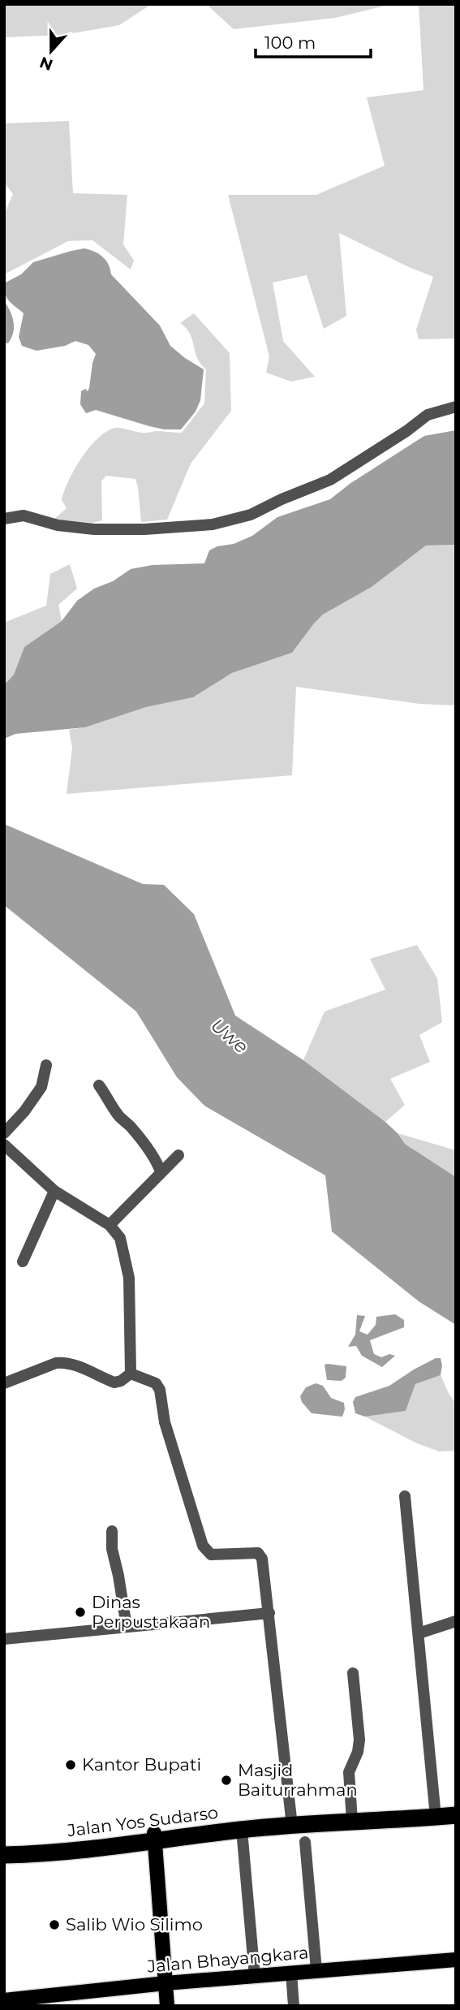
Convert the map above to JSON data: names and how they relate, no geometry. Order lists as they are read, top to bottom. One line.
{"streets":{"highway":["Jalan Yos Sudarso"],"main road":["Jalan Bhayangkara"]},"water":["Uwe"],"places":["Dinas Perpustakaan","Kantor Bupati","Masjid Baiturrahman","Salib Wio Silimo"],"scale_bar":"100 m","north":"bottom"}
